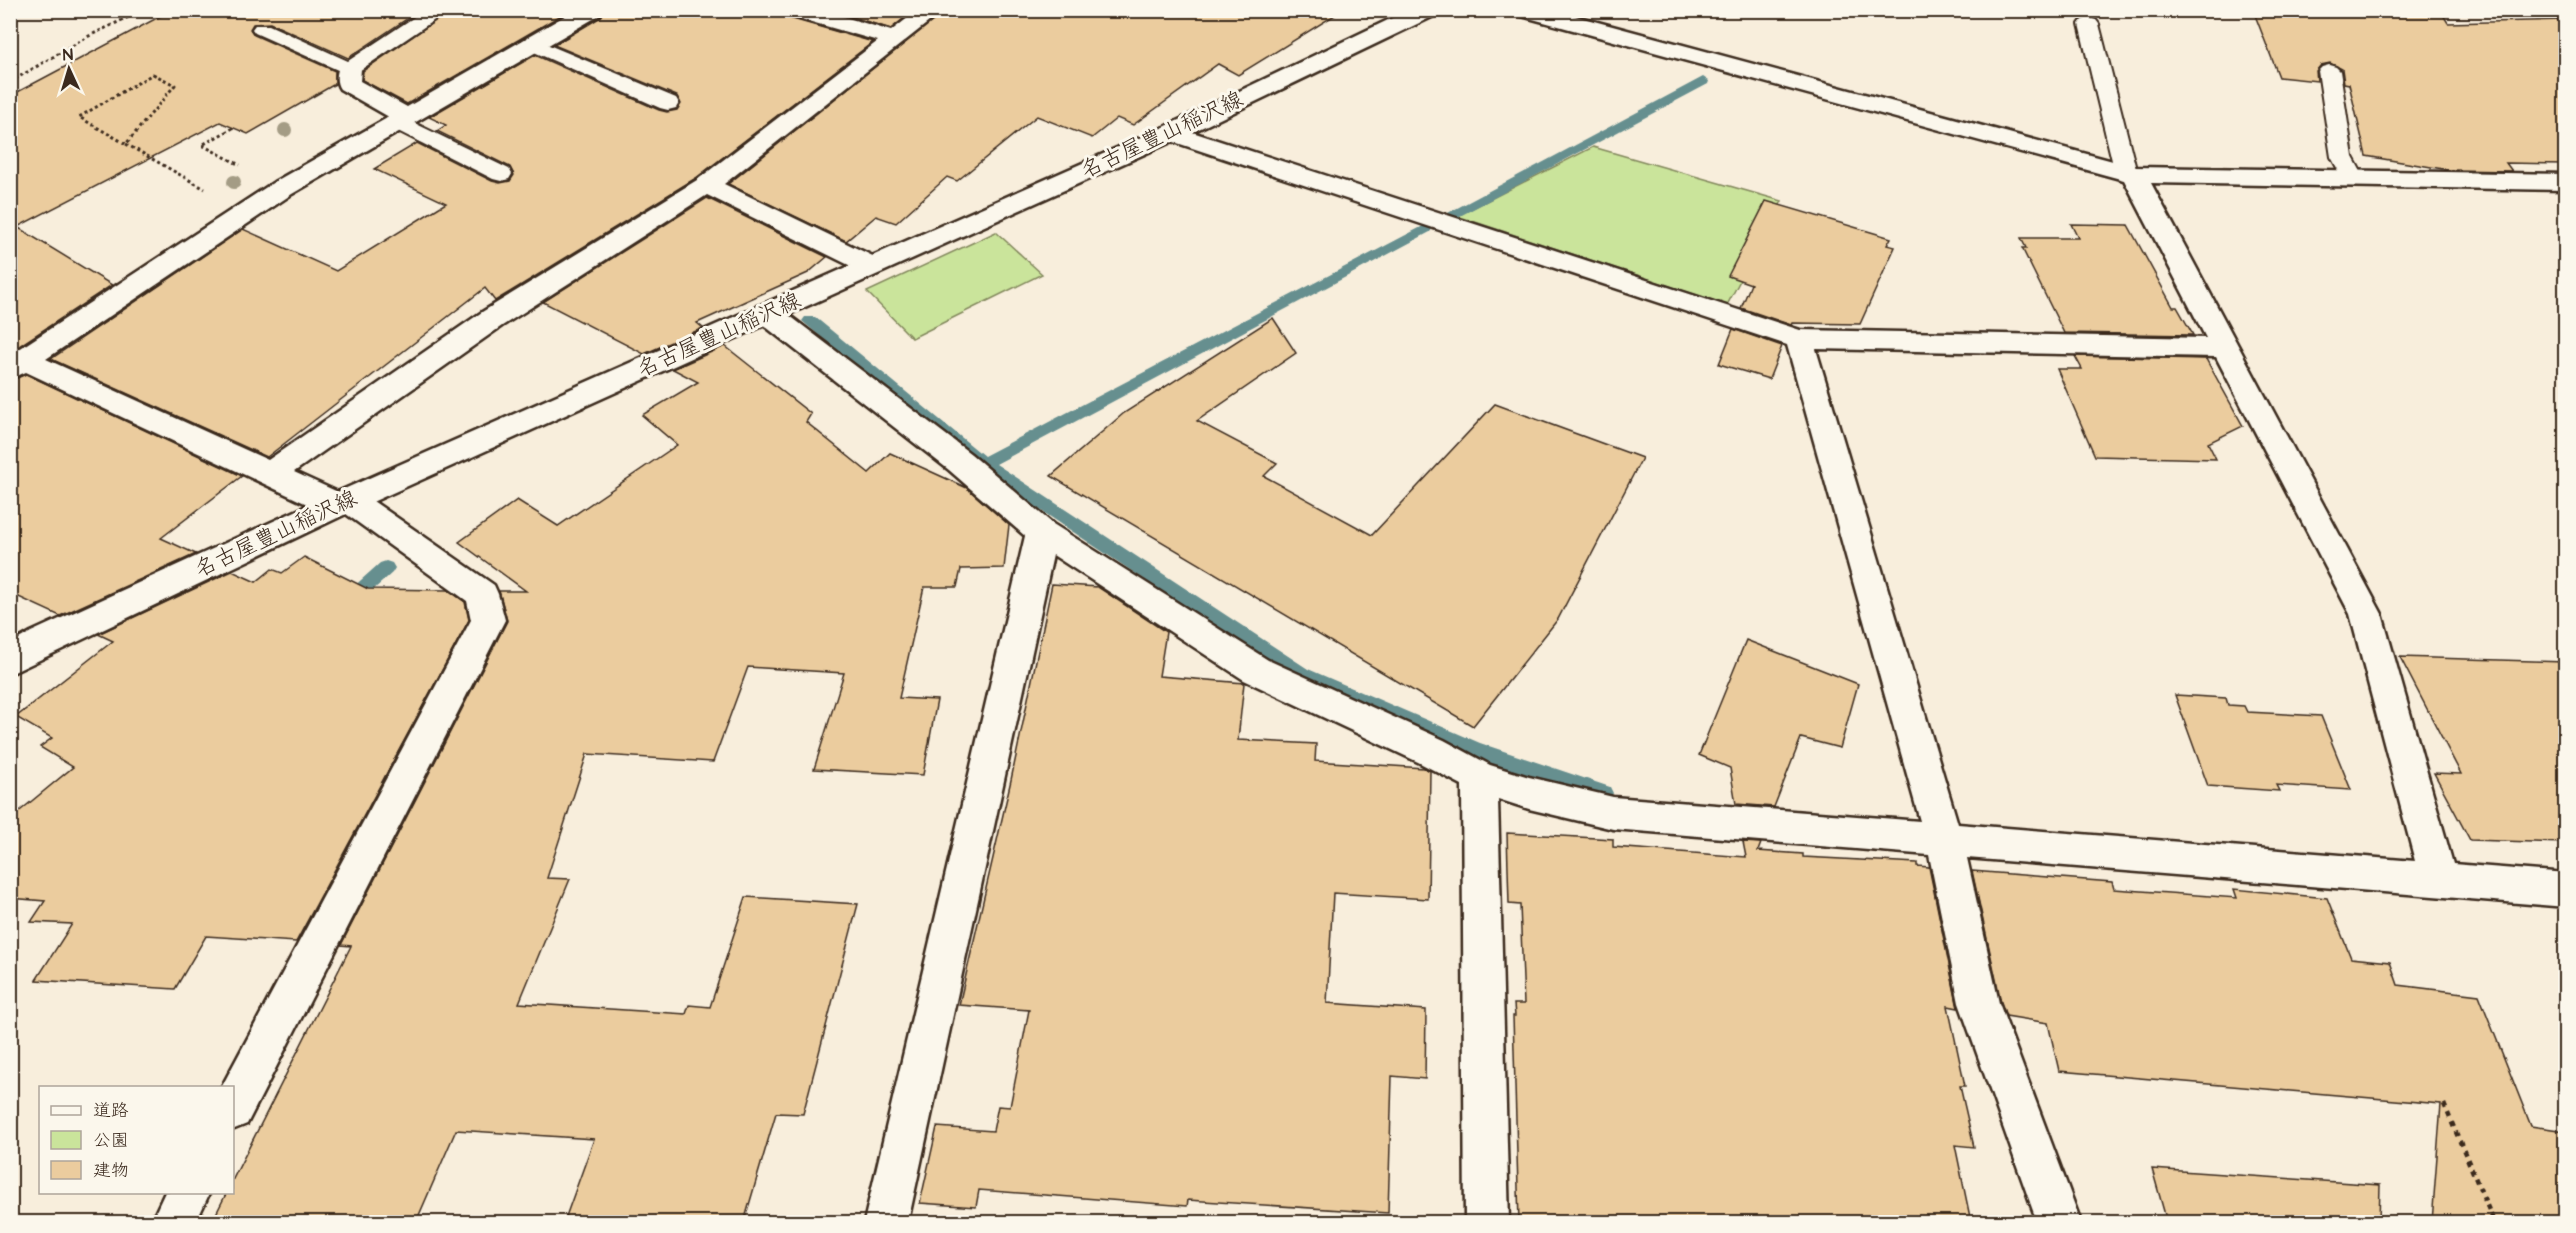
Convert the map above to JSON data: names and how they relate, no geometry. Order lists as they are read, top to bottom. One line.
{"streets":{"street":["名古屋豊山稲沢線"]},"legend":["道路","公園","建物"],"north":"top"}
